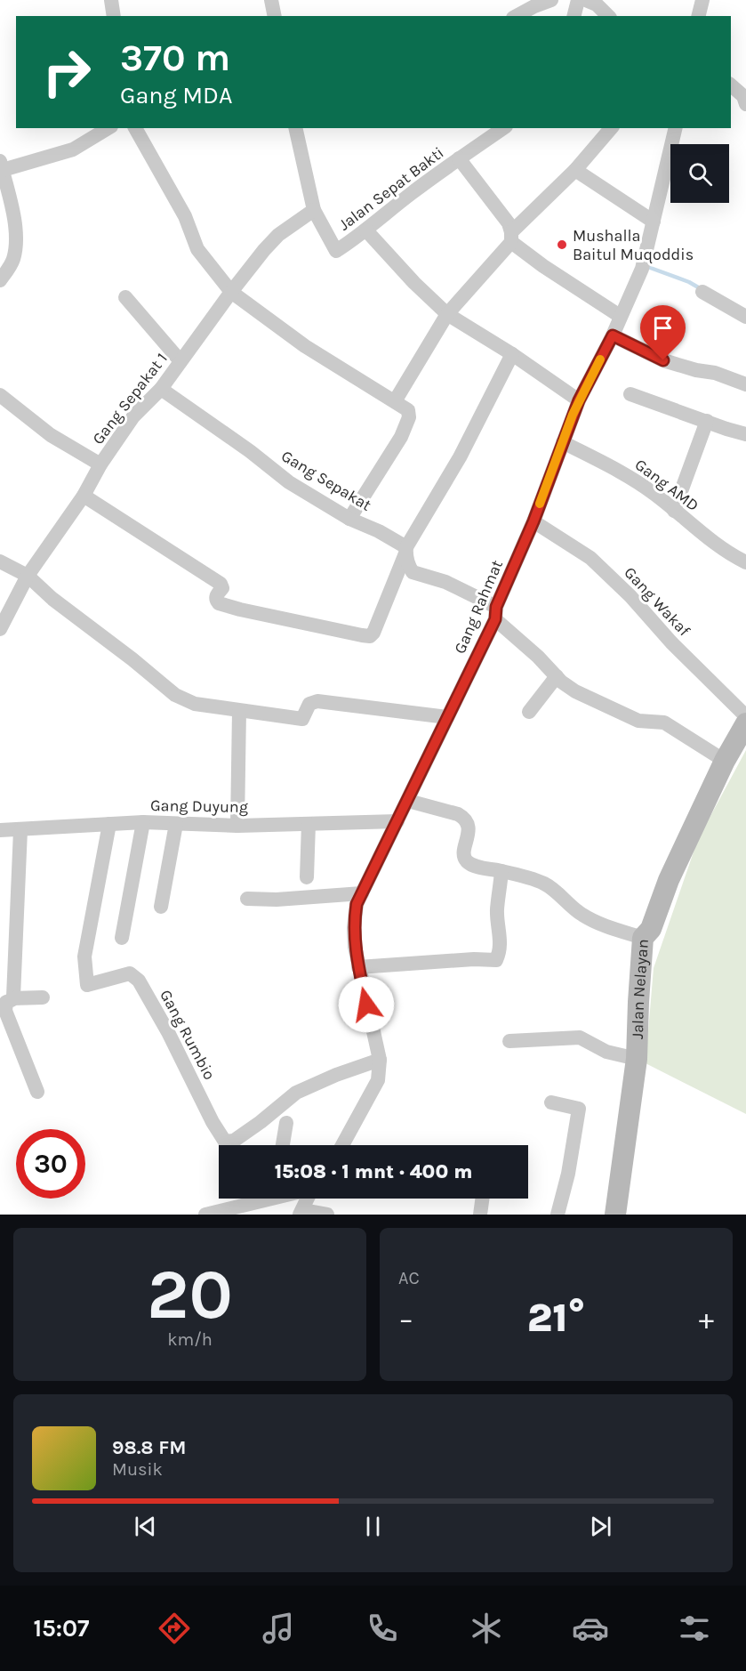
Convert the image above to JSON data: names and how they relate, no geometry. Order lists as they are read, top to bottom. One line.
{"streets":{"main road":["Jalan Nelayan"],"street":["Jalan Sepat Bakti","Gang Sepakat 1","Gang Sepakat","Gang AMD","Gang Wakaf","Gang Rahmat","Gang Duyung","Gang Rumbio"]},"crossings":[["Jalan Sepat Bakti","Gang Sepakat 1"],["Gang Sepakat 1","Gang Sepakat"],["Gang Sepakat","Gang Rahmat"],["Gang Sepakat","Jalan Nelayan"],["Gang AMD","Gang Rahmat"],["Gang Wakaf","Gang Rahmat"],["Gang Rahmat","Gang Duyung"],["Gang Rahmat","Gang Rumbio"],["Gang Duyung","Gang Rumbio"]],"places":["Mushalla Baitul Muqoddis"],"page":{"turn":["370 m","Gang MDA"],"limit":"30","trip":"15:08 · 1 mnt · 400 m","tile":[["20","km/h"],"AC"],"heat":["−","21°","+"],"song":["98.8 FM","Musik"],"tabs":"15:07"}}
